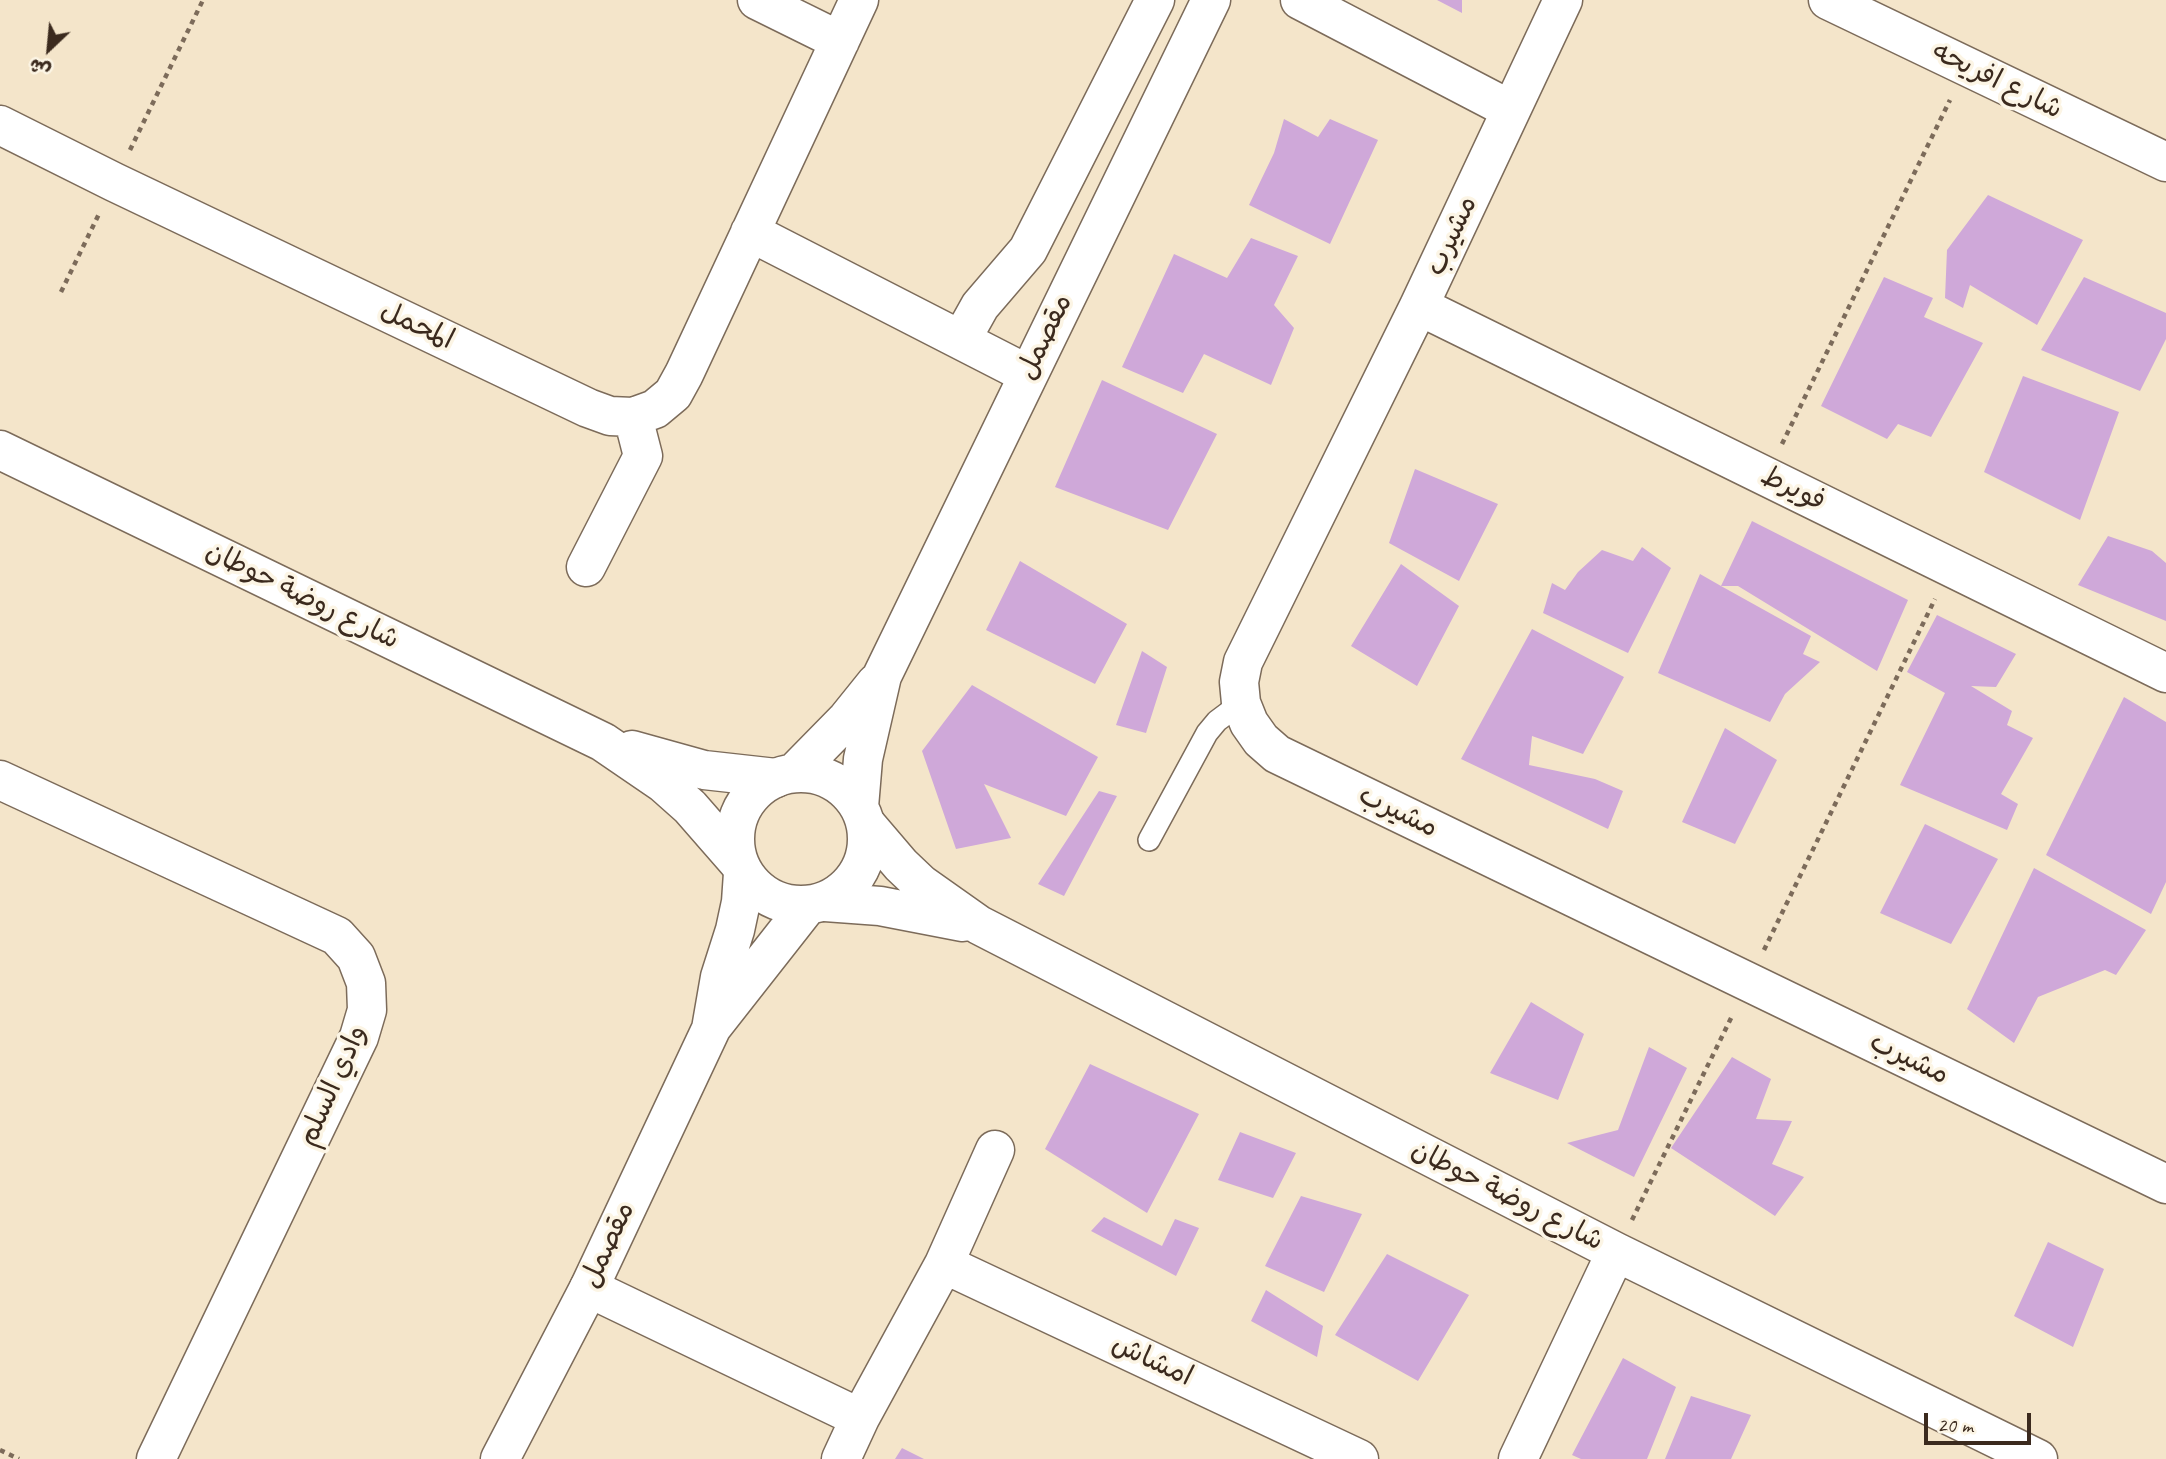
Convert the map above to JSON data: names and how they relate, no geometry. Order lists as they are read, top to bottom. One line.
{"streets":{"street":["شارع افريحه","مشيرب","المحمل","مقصمل","فويرط","شارع روضة حوطان","وادي السلم","امشاش"]},"crossings":[["مشيرب","فويرط"],["مقصمل","شارع روضة حوطان"]],"scale_bar":"20 m","north":"bottom left"}
